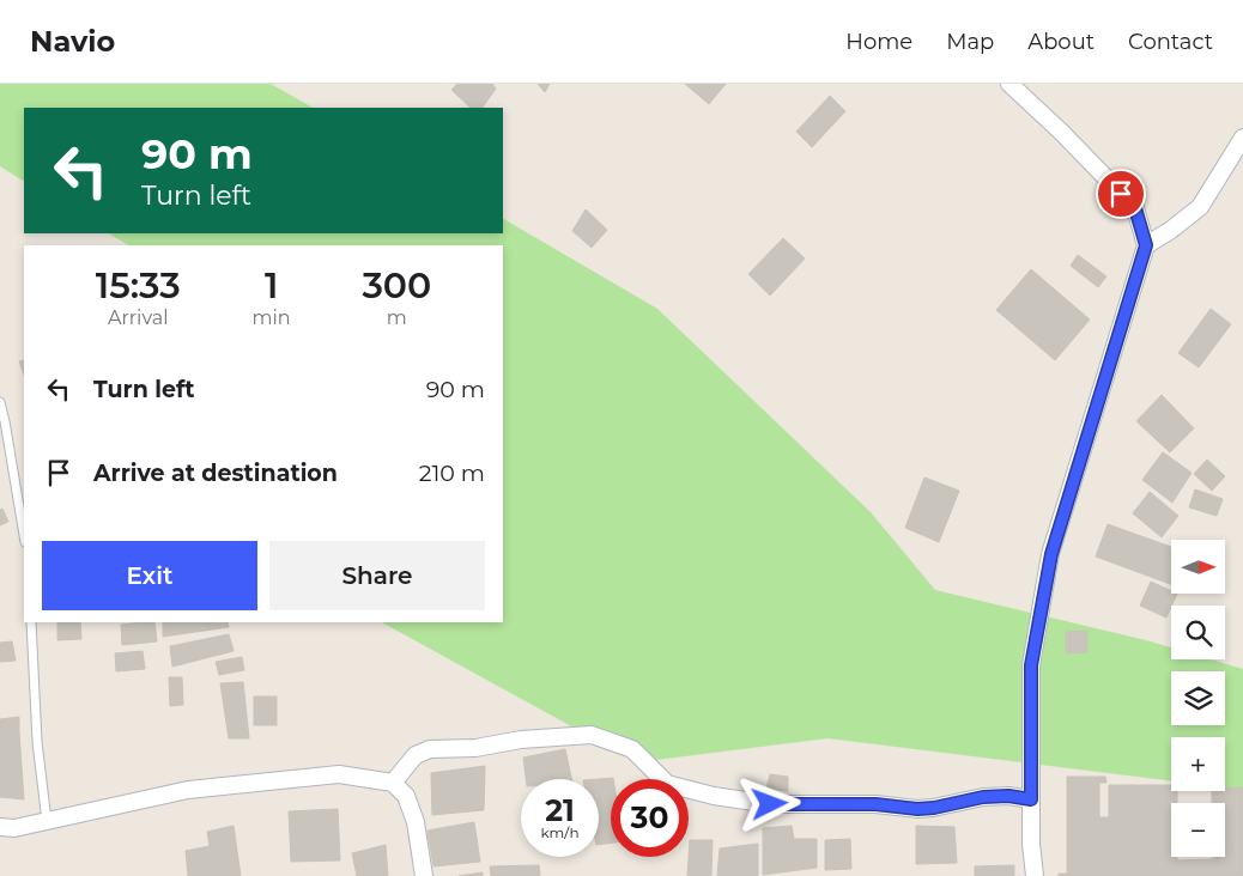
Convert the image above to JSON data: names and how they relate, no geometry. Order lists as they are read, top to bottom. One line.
{"north":"right","page":{"header":"Navio","nav":["Home","Map","About","Contact"],"turn":["90 m","Turn left"],"eta":["15:33","Arrival","1","min","300","m"],"list":[{"name":"Turn left","value":"90 m"},{"name":"Arrive at destination","value":"210 m"}],"buttons":["Exit","Share"],"map_buttons":["+","−"],"speed":"21 km/h","limit":"30"}}
